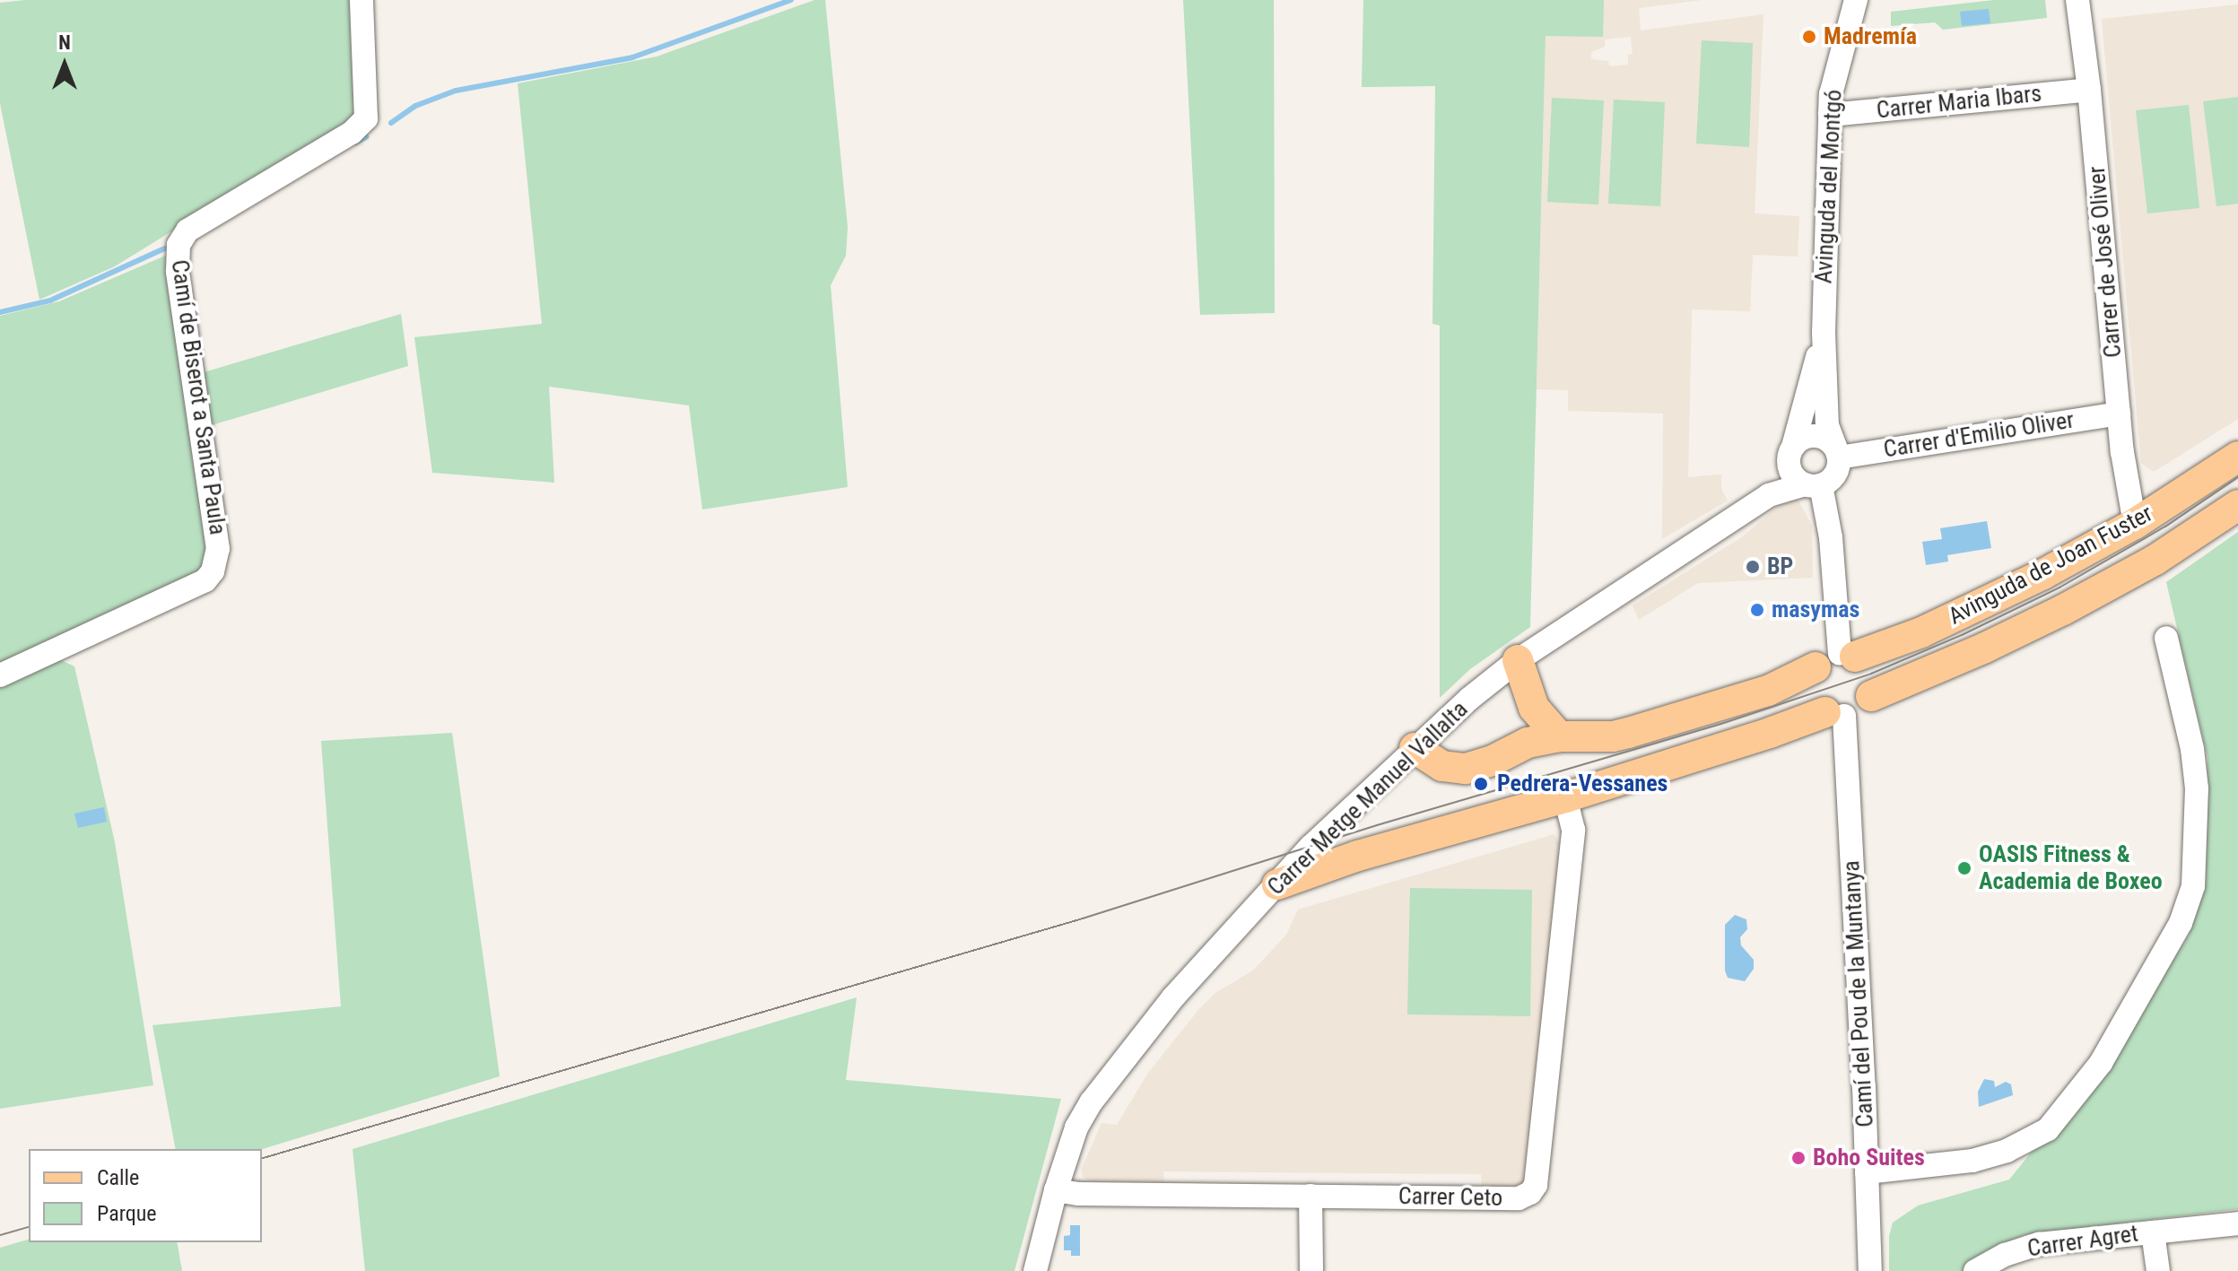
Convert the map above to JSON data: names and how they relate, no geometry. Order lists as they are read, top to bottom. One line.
{"streets":{"main road":["Avinguda de Joan Fuster"],"street":["Carrer Maria Ibars","Avinguda del Montgó","Carrer de José Oliver","Camí de Biserot a Santa Paula","Carrer d'Emilio Oliver","Carrer Metge Manuel Vallalta","Camí del Pou de la Muntanya","Carrer Ceto","Carrer Agret"]},"crossings":[["Carrer Maria Ibars","Avinguda del Montgó"],["Carrer Maria Ibars","Carrer de José Oliver"],["Avinguda del Montgó","Carrer d'Emilio Oliver"],["Avinguda del Montgó","Carrer Metge Manuel Vallalta"],["Carrer de José Oliver","Carrer d'Emilio Oliver"],["Carrer de José Oliver","Avinguda de Joan Fuster"],["Carrer d'Emilio Oliver","Carrer Metge Manuel Vallalta"],["Avinguda de Joan Fuster","Carrer Metge Manuel Vallalta"],["Avinguda de Joan Fuster","Camí del Pou de la Muntanya"],["Carrer Metge Manuel Vallalta","Carrer Ceto"]],"places":["Madremía","BP","masymas","Pedrera-Vessanes","OASIS Fitness & Academia de Boxeo","Boho Suites"],"legend":["Calle","Parque"],"north":"top"}
